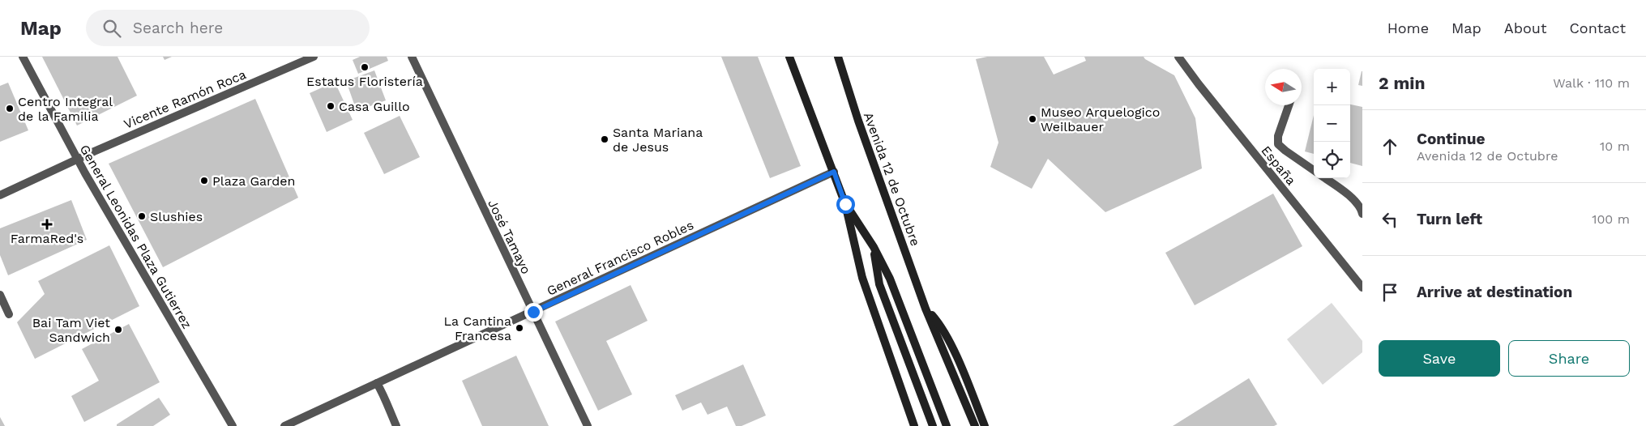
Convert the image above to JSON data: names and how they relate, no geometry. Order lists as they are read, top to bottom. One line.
{"streets":{"main road":["Avenida 12 de Octubre"],"street":["Vicente Ramón Roca","España","General Leonidas Plaza Gutierrez","José Tamayo","General Francisco Robles"]},"crossings":[["Vicente Ramón Roca","General Leonidas Plaza Gutierrez"],["José Tamayo","General Francisco Robles"]],"places":{"other":["Estatus Floristería","Casa Guillo","Centro Integral de la Familia","Museo Arquelogico Weilbauer","Santa Mariana de Jesus","Plaza Garden","Slushies","La Cantina Francesa","Bai Tam Viet Sandwich"],"health":["FarmaRed's"]},"north":"left","page":{"header":"Map","search":"Search here","nav":["Home","Map","About","Contact"],"heading":["2 min","Walk · 110 m"],"map_buttons":["+","−"],"list":[["Continue","Avenida 12 de Octubre","10 m"],["Turn left","100 m"],"Arrive at destination"],"buttons":["Save","Share"]}}
